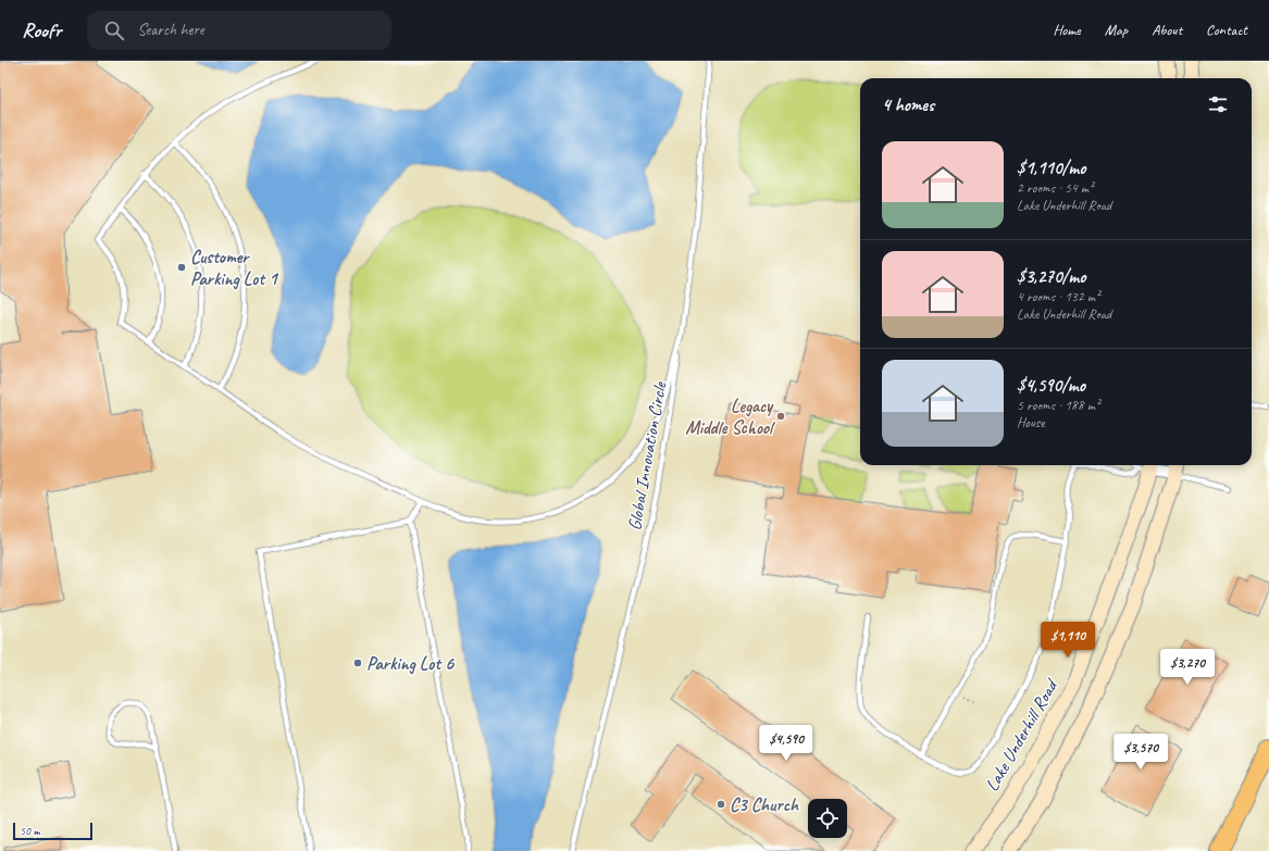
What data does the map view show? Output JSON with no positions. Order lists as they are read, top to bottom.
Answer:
{
  "streets": {
    "street": ["Lake Underhill Road"],
    "lane": ["Global Innovation Circle"]
  },
  "places": [
    "Customer Parking Lot 1",
    "Legacy Middle School",
    "Parking Lot 6",
    "C3 Church"
  ],
  "scale_bar": "50 m",
  "page": {
    "header": "Roofr",
    "search": "Search here",
    "nav": [
      "Home",
      "Map",
      "About",
      "Contact"
    ],
    "heading": "4 homes",
    "list": [
      {
        "name": "$1,110/mo",
        "note": "2 rooms · 54 m² · Lake Underhill Road"
      },
      {
        "name": "$3,270/mo",
        "note": "4 rooms · 132 m² · Lake Underhill Road"
      },
      {
        "name": "$4,590/mo",
        "note": "5 rooms · 188 m² · House"
      }
    ],
    "price": [
      "$1,110",
      "$3,270",
      "$4,590",
      "$3,570"
    ],
    "scale": "50 m"
  }
}
